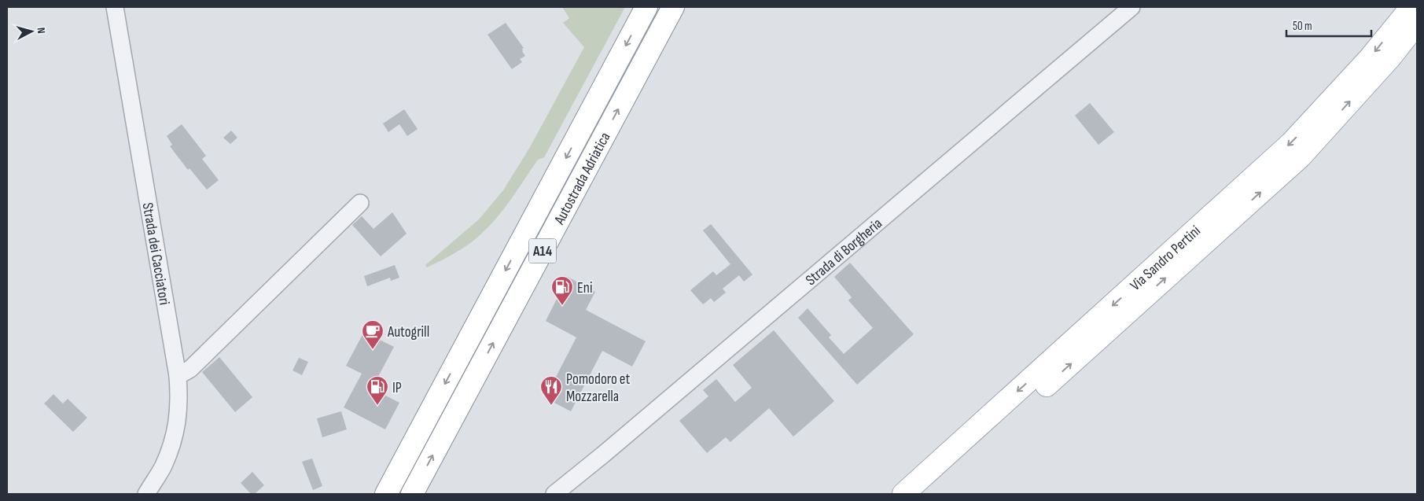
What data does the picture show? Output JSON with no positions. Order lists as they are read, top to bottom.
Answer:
{
  "streets": {
    "main road": ["Autostrada Adriatica", "A14", "Via Sandro Pertini"],
    "street": ["Strada di Borgheria", "Strada dei Cacciatori"]
  },
  "places": {
    "fuel station": ["Eni", "IP"],
    "cafe": ["Autogrill"],
    "restaurant": ["Pomodoro et Mozzarella"]
  },
  "scale_bar": "50 m",
  "north": "right"
}
